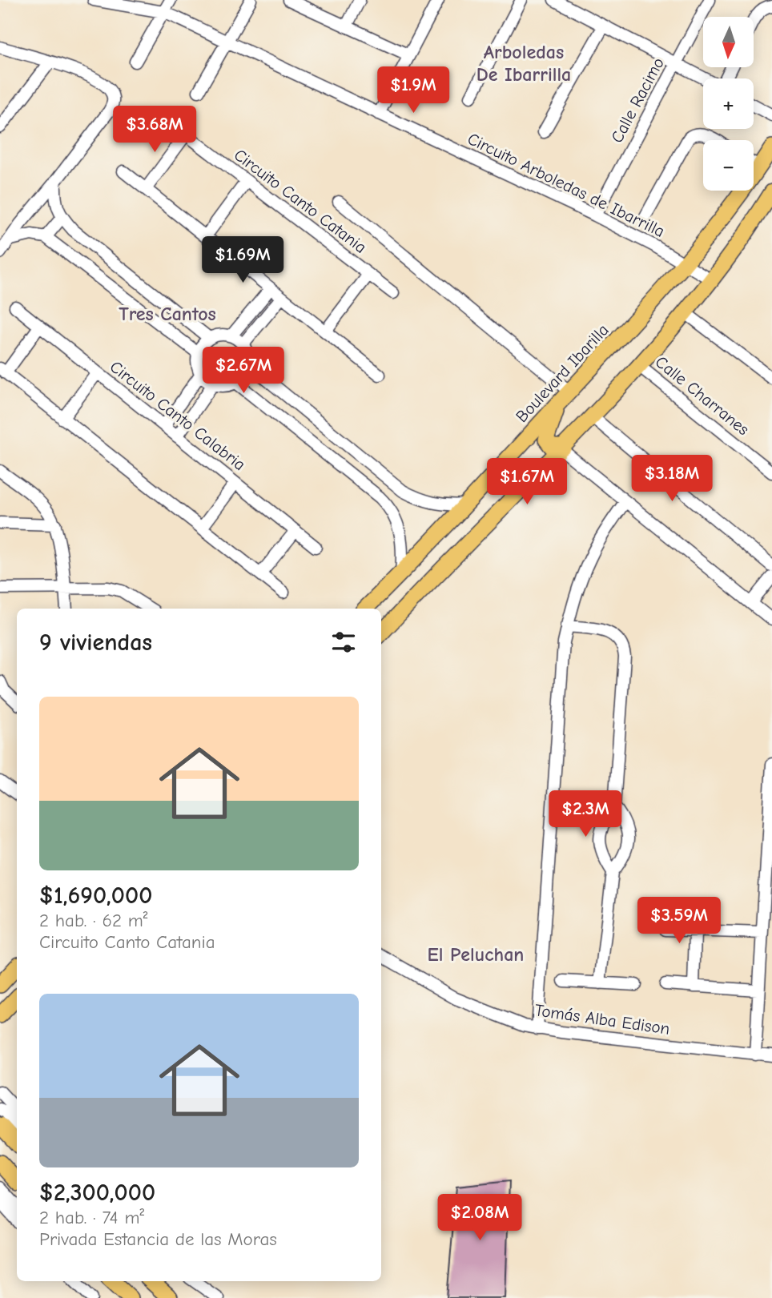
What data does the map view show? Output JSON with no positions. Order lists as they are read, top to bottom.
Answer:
{
  "streets": {
    "main road": ["Boulevard Ibarilla"],
    "street": [
      "Calle Racimo",
      "Circuito Arboledas de Ibarrilla",
      "Circuito Canto Catania",
      "Calle Charranes",
      "Circuito Canto Calabria",
      "Tomás Alba Edison"
    ]
  },
  "crossings": [
    ["Calle Racimo", "Circuito Arboledas de Ibarrilla"],
    ["Circuito Arboledas de Ibarrilla", "Boulevard Ibarilla"]
  ],
  "districts": ["Arboledas De Ibarrilla", "Tres Cantos", "El Peluchan"],
  "north": "bottom",
  "page": {
    "map_buttons": ["+", "−"],
    "price": [
      "$1.9M",
      "$3.68M",
      "$1.69M",
      "$2.67M",
      "$3.18M",
      "$1.67M",
      "$2.3M",
      "$3.59M",
      "$2.08M"
    ],
    "heading": "9 viviendas",
    "list": [
      {
        "name": "$1,690,000",
        "note": "2 hab. · 62 m² · Circuito Canto Catania"
      },
      {
        "name": "$2,300,000",
        "note": "2 hab. · 74 m² · Privada Estancia de las Moras"
      }
    ]
  }
}
